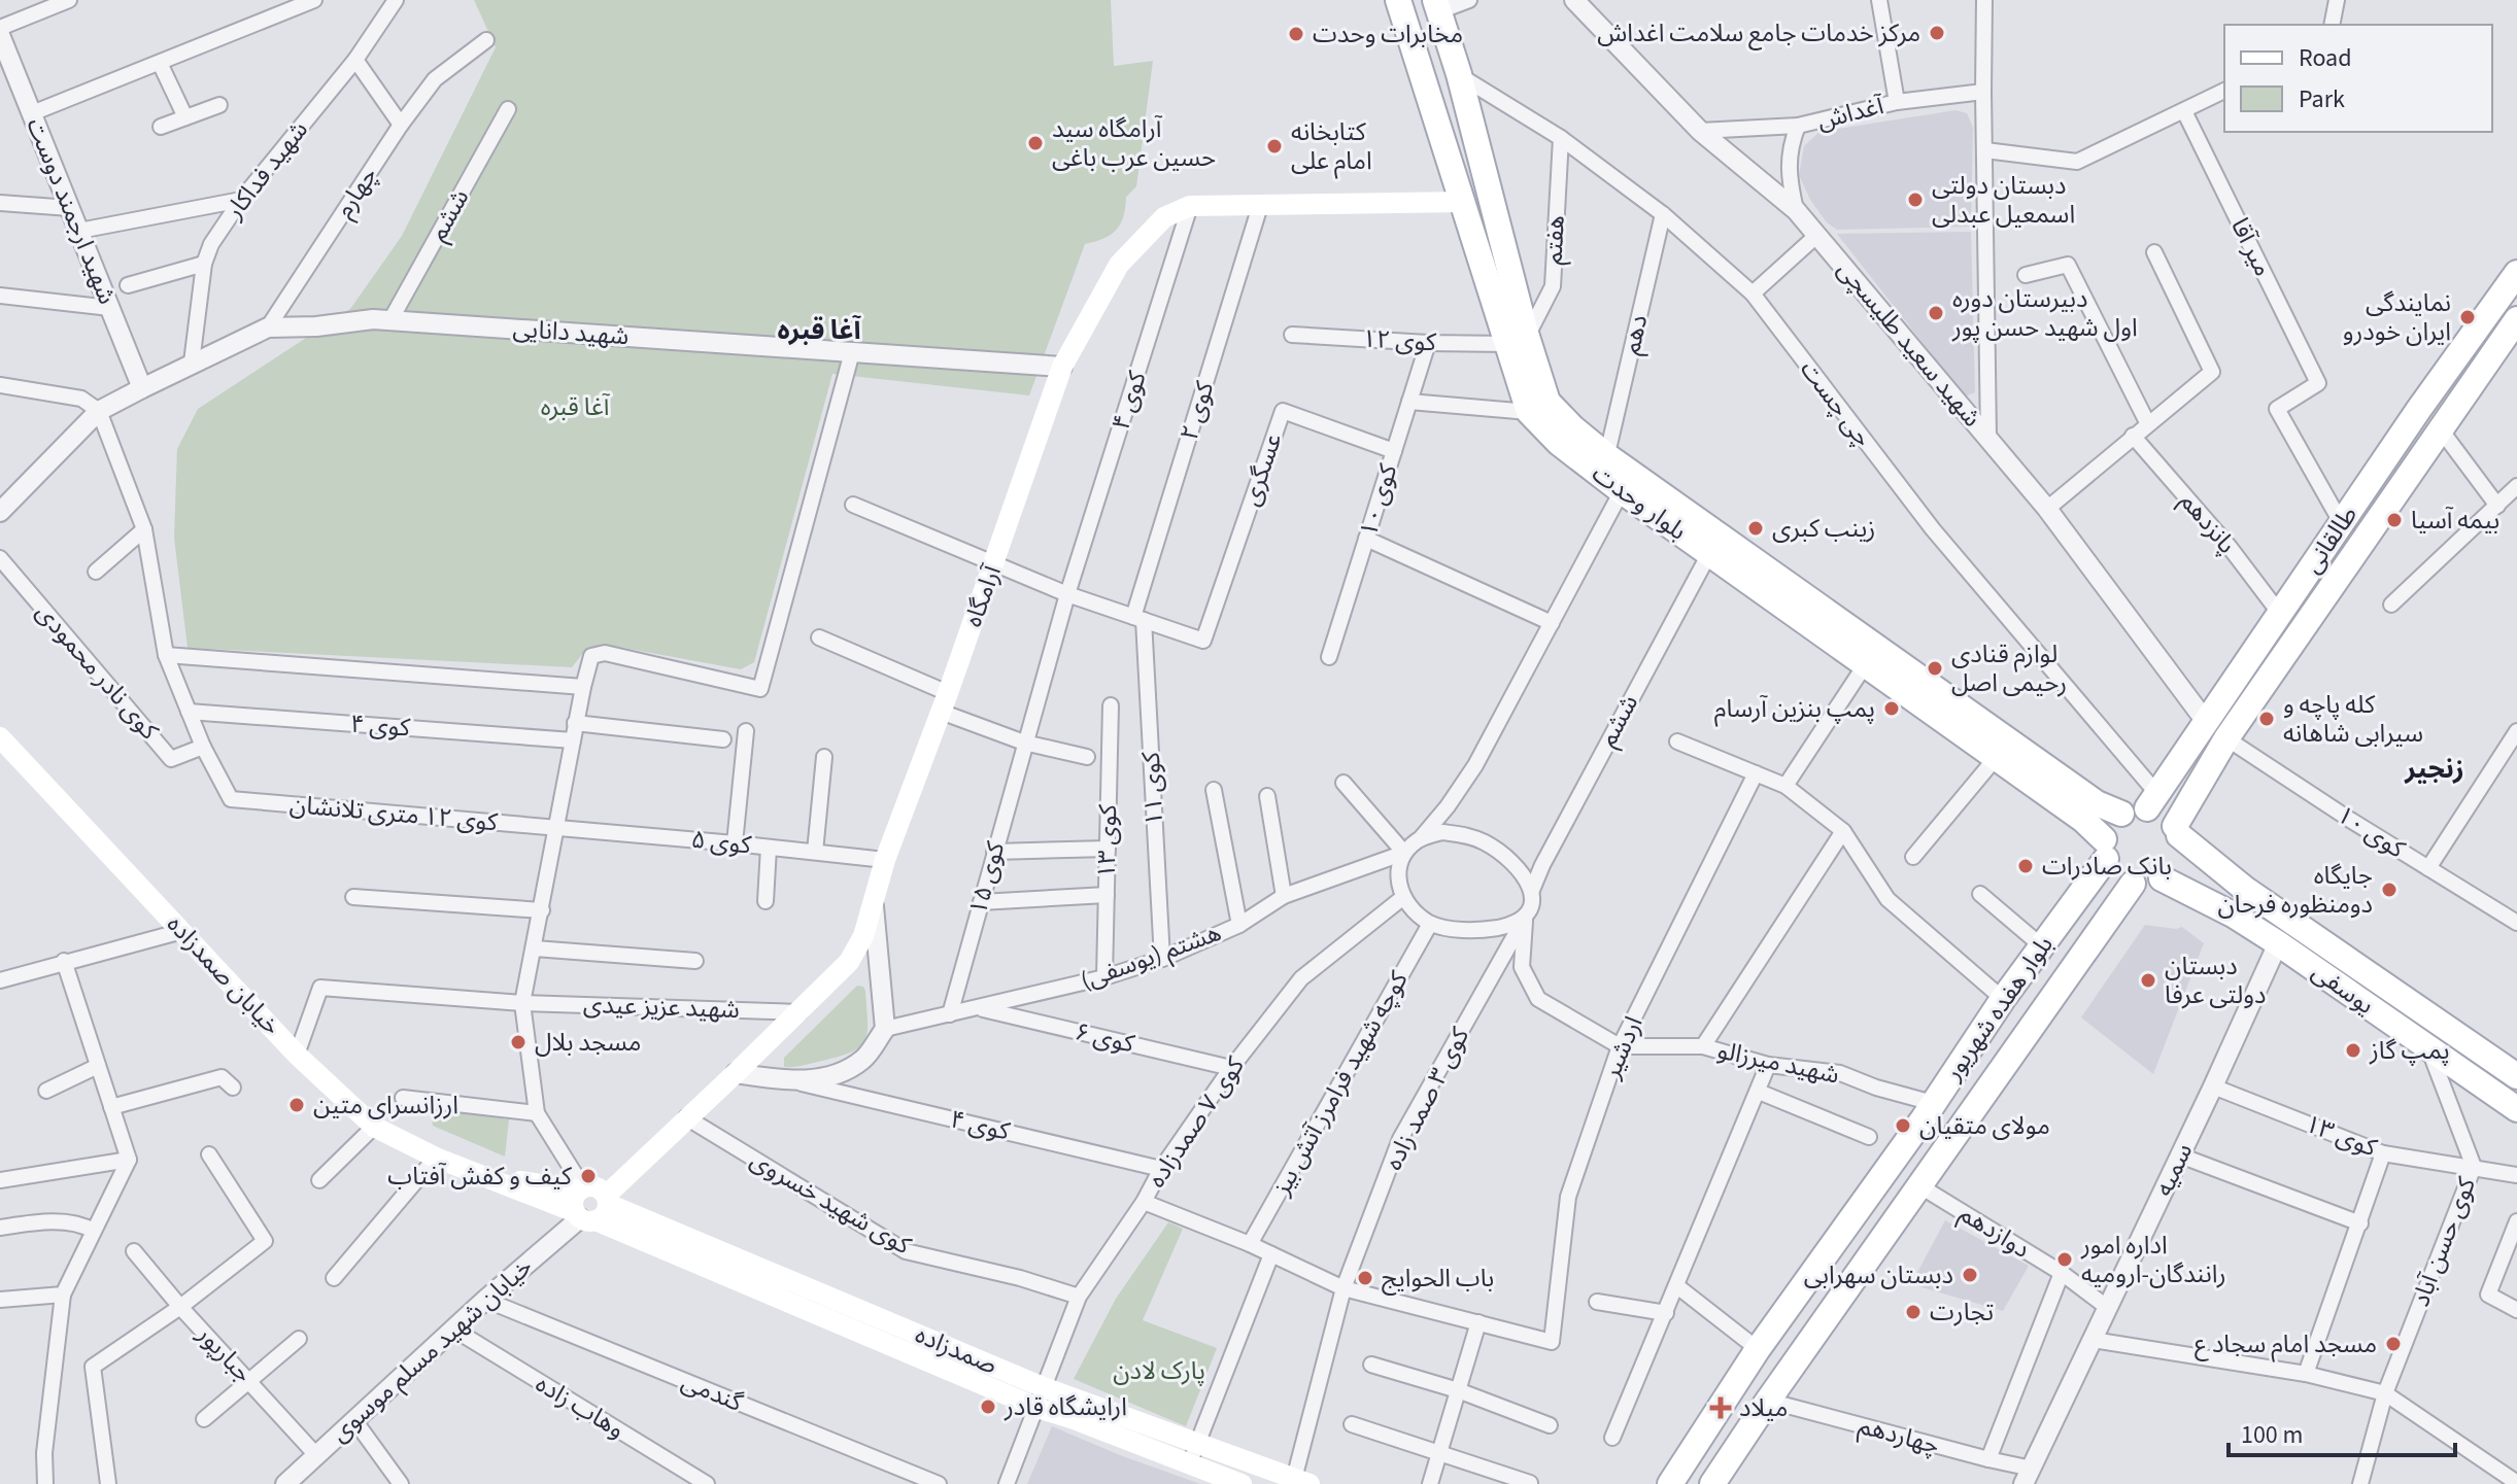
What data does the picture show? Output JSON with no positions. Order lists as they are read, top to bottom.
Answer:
{
  "streets": {
    "main road": [
      "بلوار وحدت",
      "طالقانی",
      "آرامگاه",
      "خیابان صمدزاده",
      "یوسفی",
      "بلوار هفده شهریور",
      "صمدزاده"
    ],
    "street": [
      "آغداش",
      "شهید فداکار",
      "چهارم",
      "شهید ارجمند دوست",
      "ششم",
      "هفتم",
      "میر آقا",
      "شهید دانایی",
      "دهم",
      "کوی ۱۲",
      "شهید سعید طلیسچی",
      "کوی ۴",
      "چی چست",
      "کوی ۲",
      "عسگری",
      "کوی ۱۰",
      "پانزدهم",
      "کوی نادر محمودی",
      "کوی ۱۱",
      "کوی ۱۲ متری تلانشان",
      "کوی ۱۳",
      "کوی ۵",
      "کوی ۱۵",
      "هشتم (یوسفی)",
      "شهید عزیز عیدی",
      "کوی ۶",
      "اردشیر",
      "شهید میرزالو",
      "کوچه شهید فرامرز آتش بیز",
      "کوی ۳ صمد زاده",
      "کوی ۷ صمدزاده",
      "سمیه",
      "کوی شهید خسروی",
      "دوازدهم",
      "کوی حسن آباد",
      "خیابان شهید مسلم موسوی",
      "جبارپور",
      "گندمی",
      "وهاب زاده",
      "چهاردهم"
    ]
  },
  "crossings": [
    ["آغداش", "شهید سعید طلیسچی"],
    ["شهید فداکار", "شهید دانایی"],
    ["چهارم", "شهید دانایی"],
    ["شهید ارجمند دوست", "شهید دانایی"],
    ["ششم", "شهید دانایی"],
    ["ششم", "بلوار وحدت"],
    ["ششم", "هشتم (یوسفی)"],
    ["ششم", "کوچه شهید فرامرز آتش بیز"],
    ["ششم", "کوی ۳ صمد زاده"],
    ["ششم", "کوی ۷ صمدزاده"],
    ["هفتم", "کوی ۱۲"],
    ["هفتم", "چی چست"],
    ["هفتم", "بلوار وحدت"],
    ["میر آقا", "طالقانی"],
    ["شهید دانایی", "آرامگاه"],
    ["دهم", "چی چست"],
    ["دهم", "بلوار وحدت"],
    ["کوی ۱۲", "کوی ۱۰"],
    ["کوی ۱۲", "بلوار وحدت"],
    ["شهید سعید طلیسچی", "کوی ۱۰"],
    ["شهید سعید طلیسچی", "طالقانی"],
    ["کوی ۴", "آرامگاه"],
    ["کوی ۴", "کوی ۱۵"],
    ["کوی ۴", "کوی ۷ صمدزاده"],
    ["چی چست", "بلوار وحدت"],
    ["چی چست", "طالقانی"],
    ["چی چست", "یوسفی"],
    ["چی چست", "بلوار هفده شهریور"],
    ["کوی ۲", "عسگری"],
    ["کوی ۲", "کوی ۱۱"],
    ["عسگری", "کوی ۱۰"],
    ["عسگری", "کوی ۱۱"],
    ["کوی ۱۰", "طالقانی"],
    ["بلوار وحدت", "طالقانی"],
    ["بلوار وحدت", "یوسفی"],
    ["بلوار وحدت", "بلوار هفده شهریور"],
    ["پانزدهم", "طالقانی"],
    ["طالقانی", "یوسفی"],
    ["طالقانی", "بلوار هفده شهریور"],
    ["آرامگاه", "کوی ۵"],
    ["آرامگاه", "شهید عزیز عیدی"],
    ["آرامگاه", "کوی شهید خسروی"],
    ["آرامگاه", "خیابان شهید مسلم موسوی"],
    ["آرامگاه", "صمدزاده"],
    ["کوی نادر محمودی", "کوی ۱۲ متری تلانشان"],
    ["کوی ۱۱", "هشتم (یوسفی)"],
    ["کوی ۱۲ متری تلانشان", "کوی ۵"],
    ["کوی ۱۳", "هشتم (یوسفی)"],
    ["کوی ۱۳", "سمیه"],
    ["کوی ۱۳", "کوی حسن آباد"],
    ["کوی ۱۵", "هشتم (یوسفی)"],
    ["هشتم (یوسفی)", "کوی ۶"],
    ["هشتم (یوسفی)", "کوچه شهید فرامرز آتش بیز"],
    ["هشتم (یوسفی)", "کوی ۳ صمد زاده"],
    ["هشتم (یوسفی)", "کوی ۷ صمدزاده"],
    ["خیابان صمدزاده", "شهید عزیز عیدی"],
    ["خیابان صمدزاده", "صمدزاده"],
    ["یوسفی", "بلوار هفده شهریور"],
    ["یوسفی", "سمیه"],
    ["یوسفی", "کوی حسن آباد"],
    ["بلوار هفده شهریور", "شهید میرزالو"],
    ["بلوار هفده شهریور", "دوازدهم"],
    ["بلوار هفده شهریور", "چهاردهم"],
    ["کوی ۶", "کوی ۷ صمدزاده"],
    ["اردشیر", "شهید میرزالو"],
    ["کوچه شهید فرامرز آتش بیز", "کوی ۳ صمد زاده"],
    ["کوچه شهید فرامرز آتش بیز", "کوی ۷ صمدزاده"],
    ["کوی ۳ صمد زاده", "کوی ۷ صمدزاده"],
    ["کوی ۳ صمد زاده", "صمدزاده"],
    ["کوی ۷ صمدزاده", "کوی شهید خسروی"],
    ["کوی ۷ صمدزاده", "صمدزاده"],
    ["سمیه", "دوازدهم"],
    ["سمیه", "چهاردهم"],
    ["خیابان شهید مسلم موسوی", "صمدزاده"],
    ["خیابان شهید مسلم موسوی", "جبارپور"],
    ["خیابان شهید مسلم موسوی", "گندمی"],
    ["خیابان شهید مسلم موسوی", "وهاب زاده"]
  ],
  "districts": ["آغا قبره", "زنجیر"],
  "parks": ["آغا قبره", "پارک لادن"],
  "places": {
    "other": [
      "مرکز خدمات جامع سلامت اغداش",
      "مخابرات وحدت",
      "آرامگاه سید حسین عرب باغی",
      "کتابخانه امام علی",
      "دبستان دولتی اسمعیل عبدلی",
      "دبیرستان دوره اول شهید حسن پور",
      "نمایندگی ایران خودرو",
      "بیمه آسیا",
      "زینب کبری",
      "لوازم قنادی رحیمی اصل",
      "پمپ بنزین آرسام",
      "کله پاچه و سیرابی شاهانه",
      "بانک صادرات",
      "جایگاه دومنظوره فرحان",
      "دبستان دولتی عرفا",
      "مسجد بلال",
      "پمپ گاز",
      "ارزانسرای متین",
      "مولای متقیان",
      "کیف و کفش آفتاب",
      "اداره امور رانندگان-ارومیه",
      "دبستان سهرابی",
      "باب الحوایج",
      "تجارت",
      "مسجد امام سجاد ع",
      "ارایشگاه قادر"
    ],
    "health": ["میلاد"]
  },
  "legend": ["Road", "Park"],
  "scale_bar": "100 m"
}
